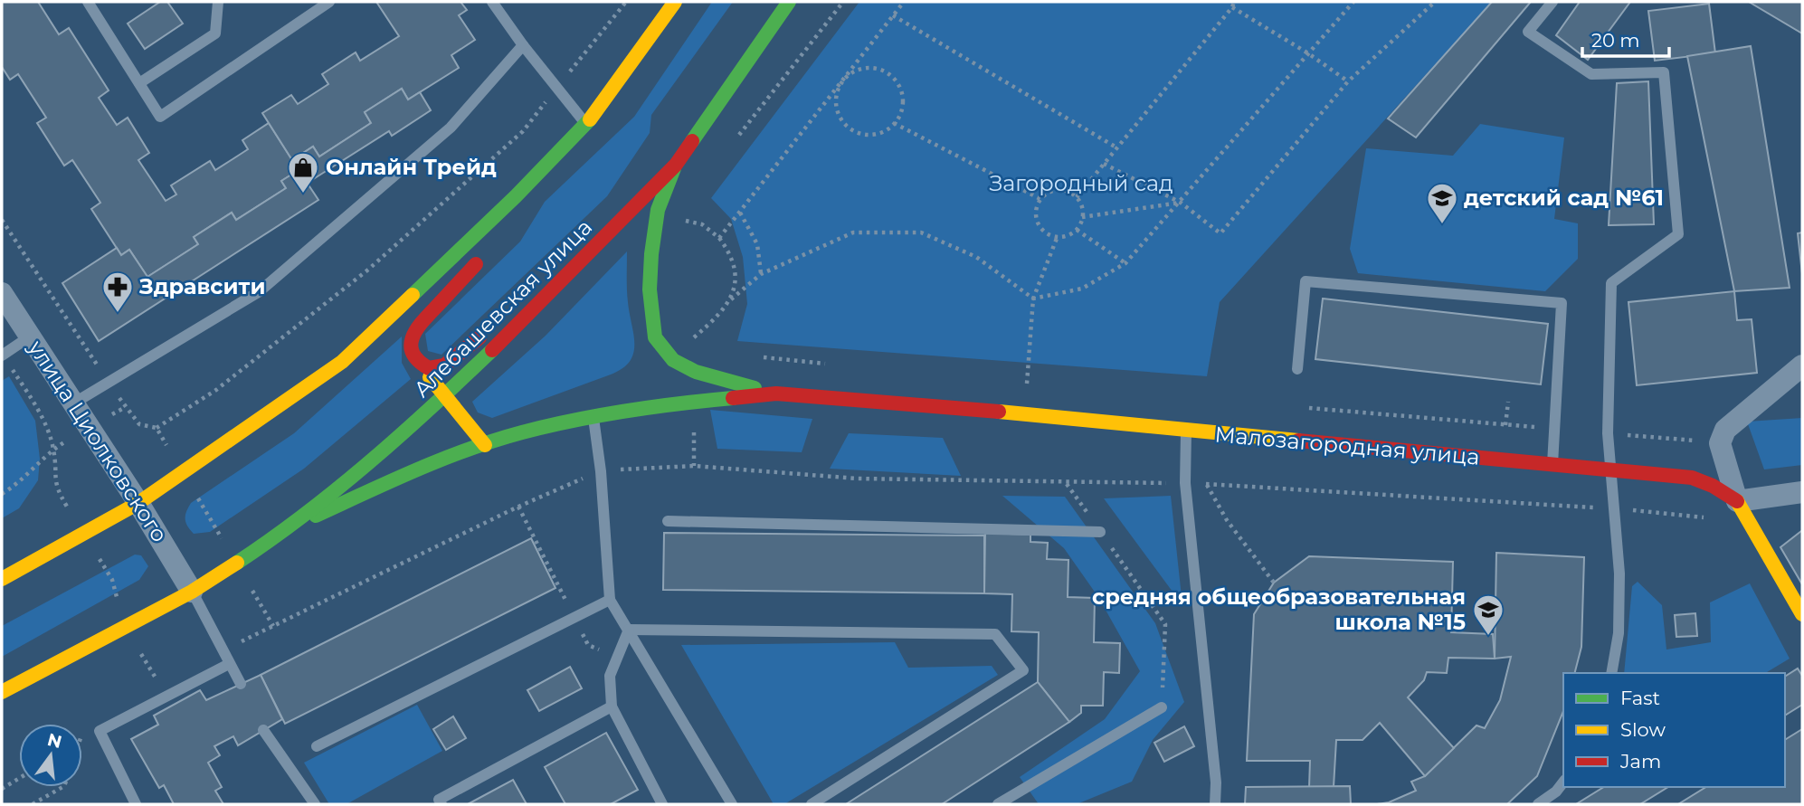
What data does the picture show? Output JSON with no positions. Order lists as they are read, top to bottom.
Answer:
{
  "streets": {
    "main road": ["Алебашевская улица", "Малозагородная улица"],
    "street": ["улица Циолковского"]
  },
  "crossings": [
    ["Алебашевская улица", "улица Циолковского"],
    ["Алебашевская улица", "Малозагородная улица"]
  ],
  "parks": ["Загородный сад"],
  "places": {
    "shop": ["Онлайн Трейд"],
    "school or university": ["детский сад №61", "средняя общеобразовательная школа №15"],
    "pharmacy": ["Здравсити"]
  },
  "legend": ["Fast", "Slow", "Jam"],
  "scale_bar": "20 m",
  "north": "top"
}
